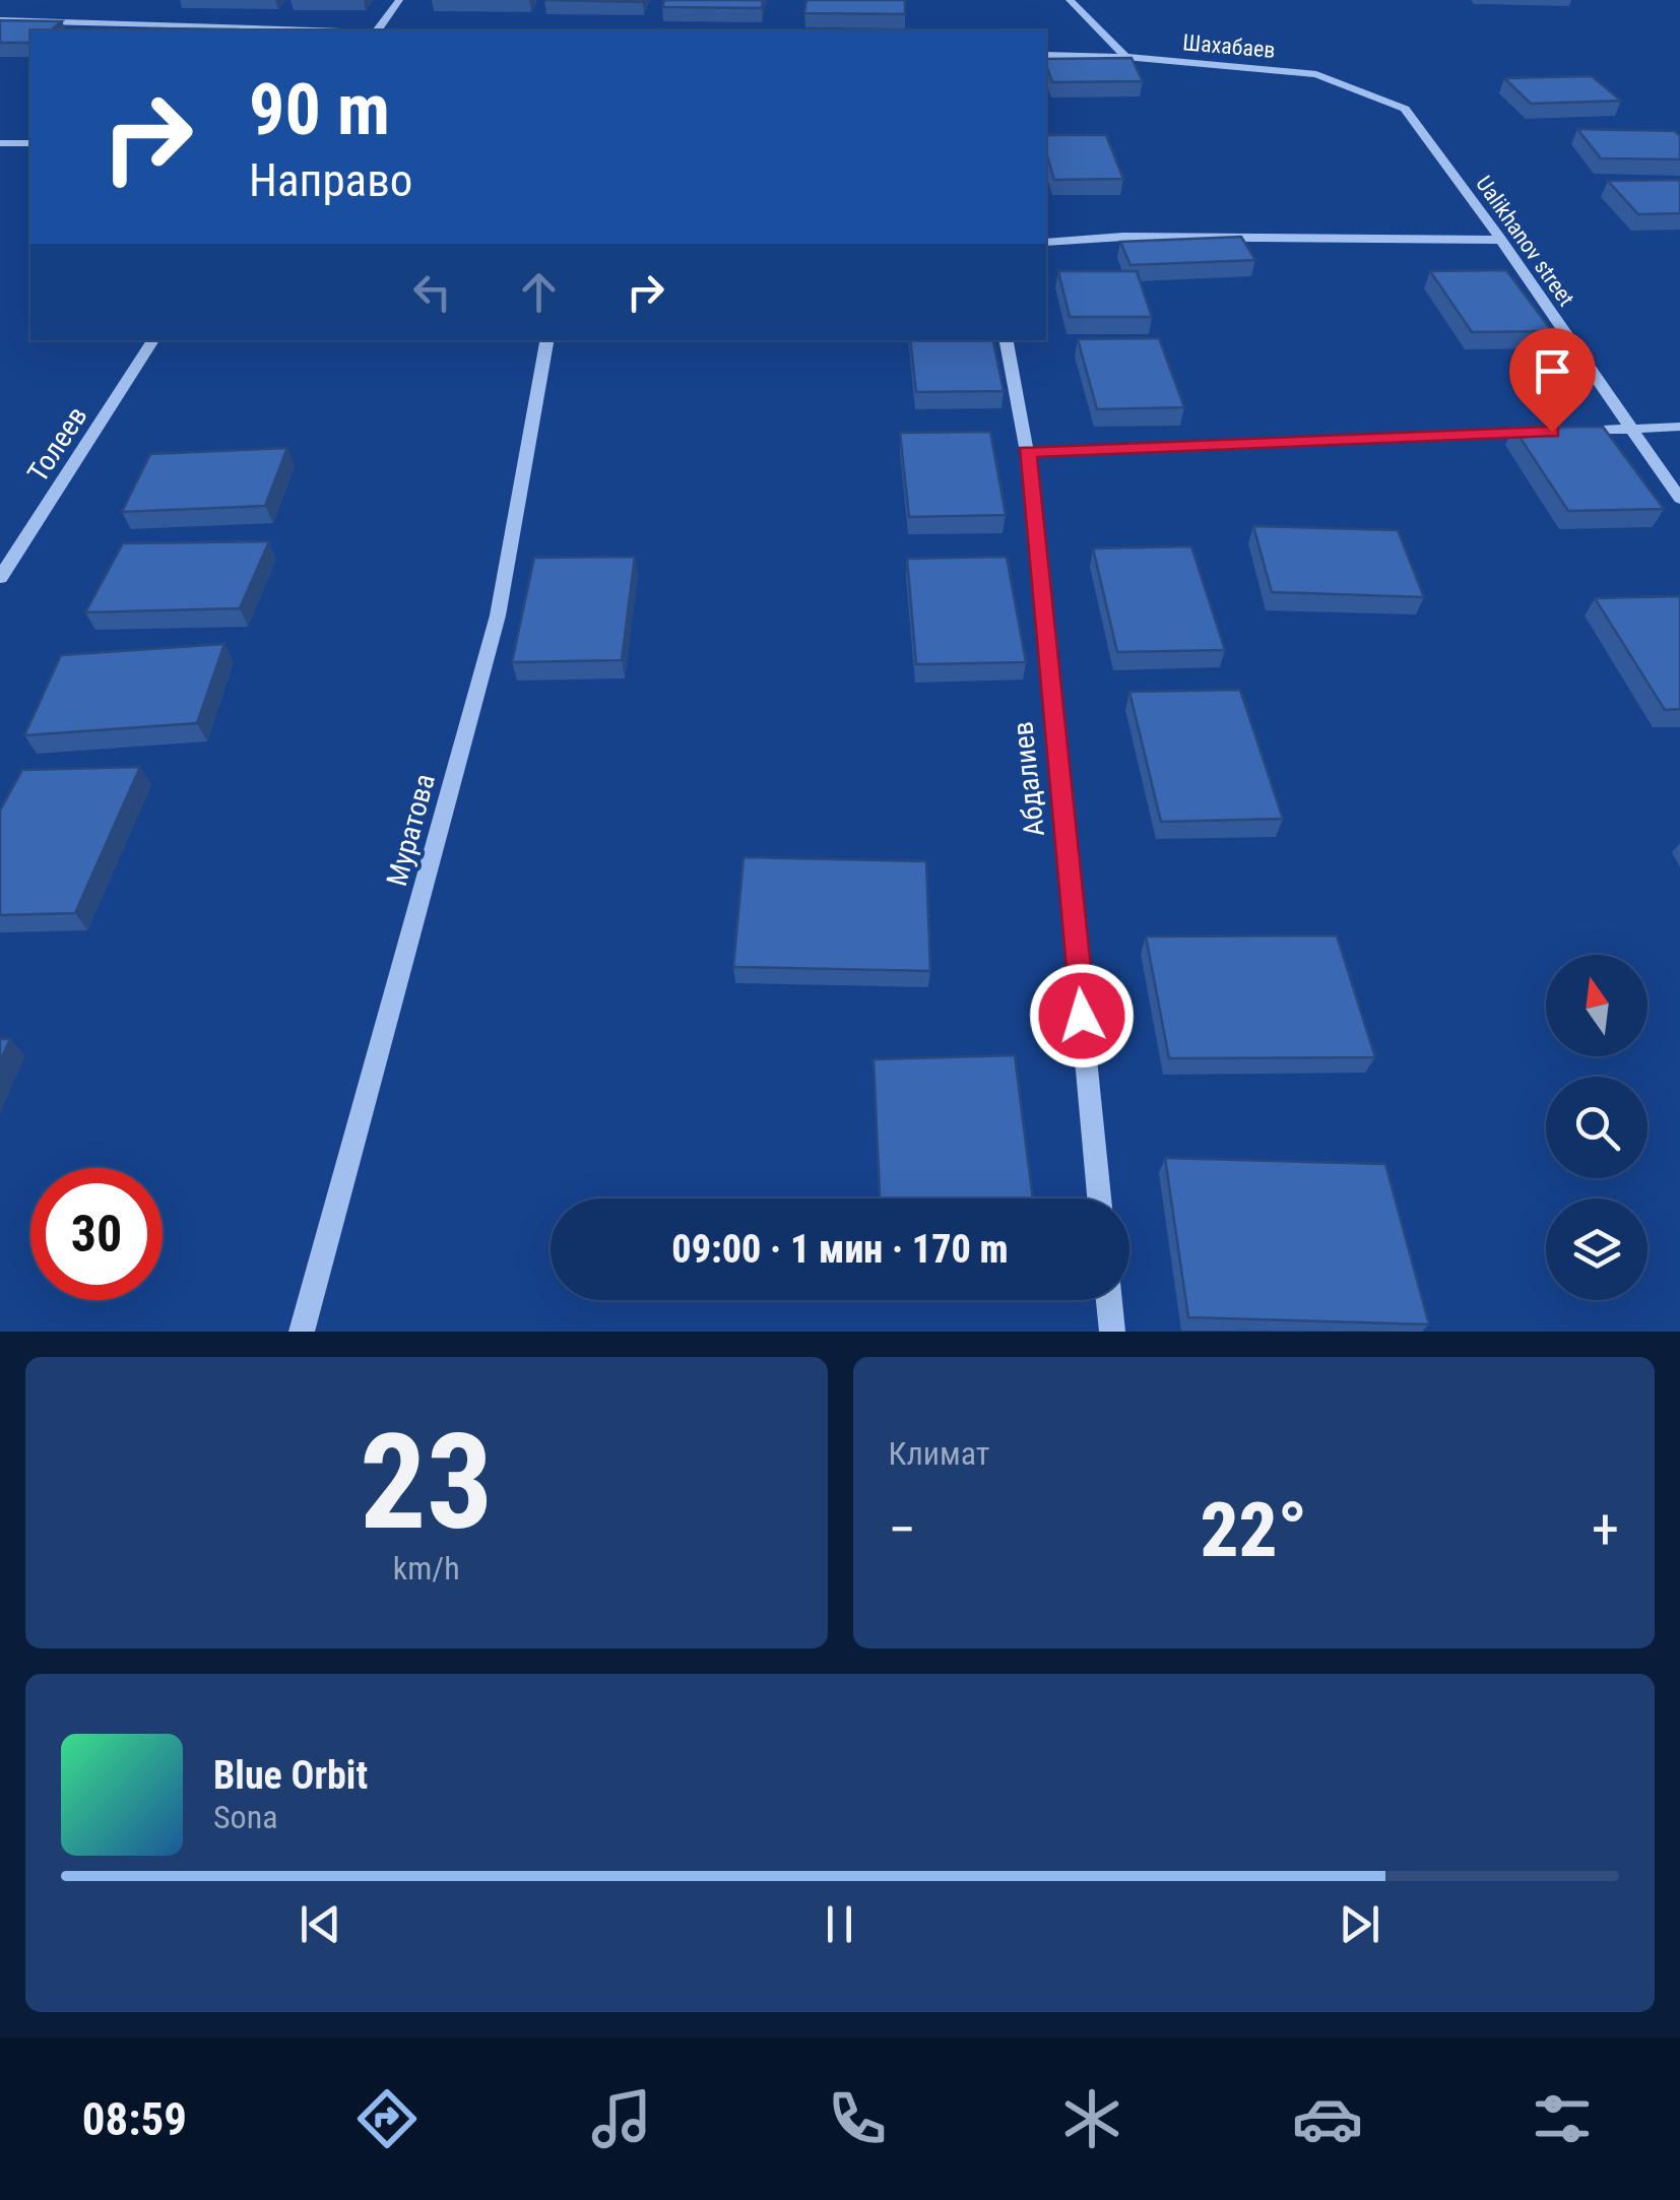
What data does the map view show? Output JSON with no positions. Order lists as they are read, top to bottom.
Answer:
{
  "streets": {
    "street": [
      "Шахабаев",
      "Ualikhanov street",
      "Толеев",
      "Абдалиев",
      "Муратова"
    ]
  },
  "crossings": [
    ["Шахабаев", "Ualikhanov street"]
  ],
  "north": "top",
  "page": {
    "turn": ["90 m", "Направо"],
    "limit": "30",
    "trip": "09:00 · 1 мин · 170 m",
    "tile": [
      ["23", "km/h"],
      "Климат"
    ],
    "heat": ["−", "22°", "+"],
    "song": ["Blue Orbit", "Sona"],
    "tabs": "08:59"
  }
}
